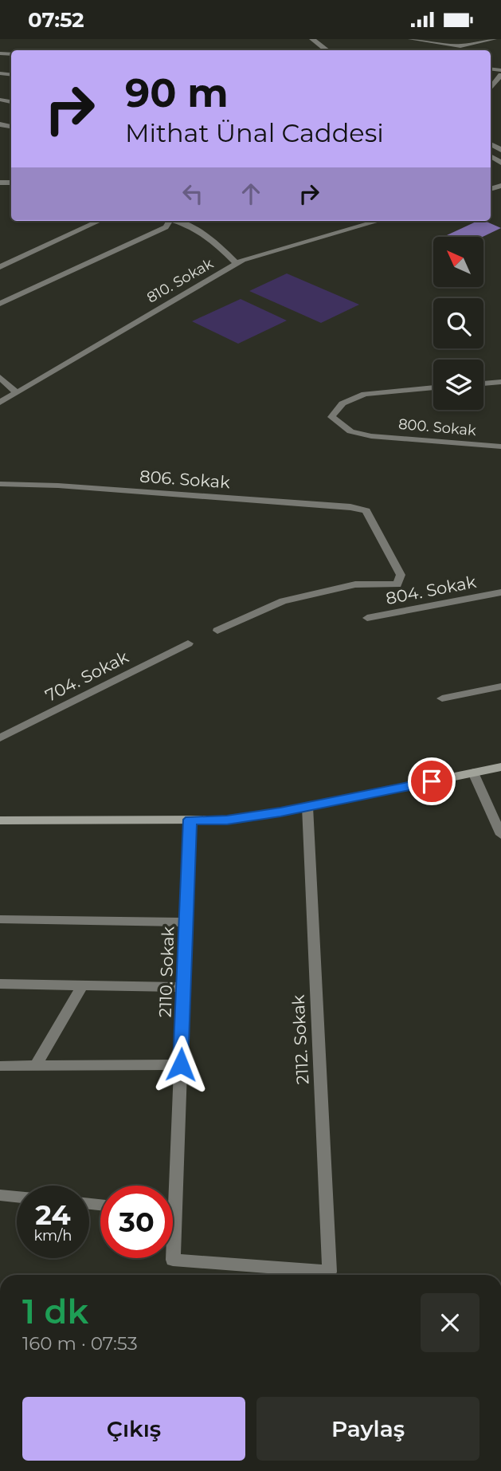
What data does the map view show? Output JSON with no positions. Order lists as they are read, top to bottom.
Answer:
{
  "streets": {
    "street": [
      "810. Sokak",
      "800. Sokak",
      "806. Sokak",
      "804. Sokak",
      "704. Sokak",
      "2110. Sokak",
      "2112. Sokak"
    ]
  },
  "north": "top left",
  "page": {
    "status": "07:52",
    "turn": ["90 m", "Mithat Ünal Caddesi"],
    "speed": "24 km/h",
    "limit": "30",
    "heading": ["1 dk", "160 m · 07:53"],
    "buttons": ["Çıkış", "Paylaş"]
  }
}
